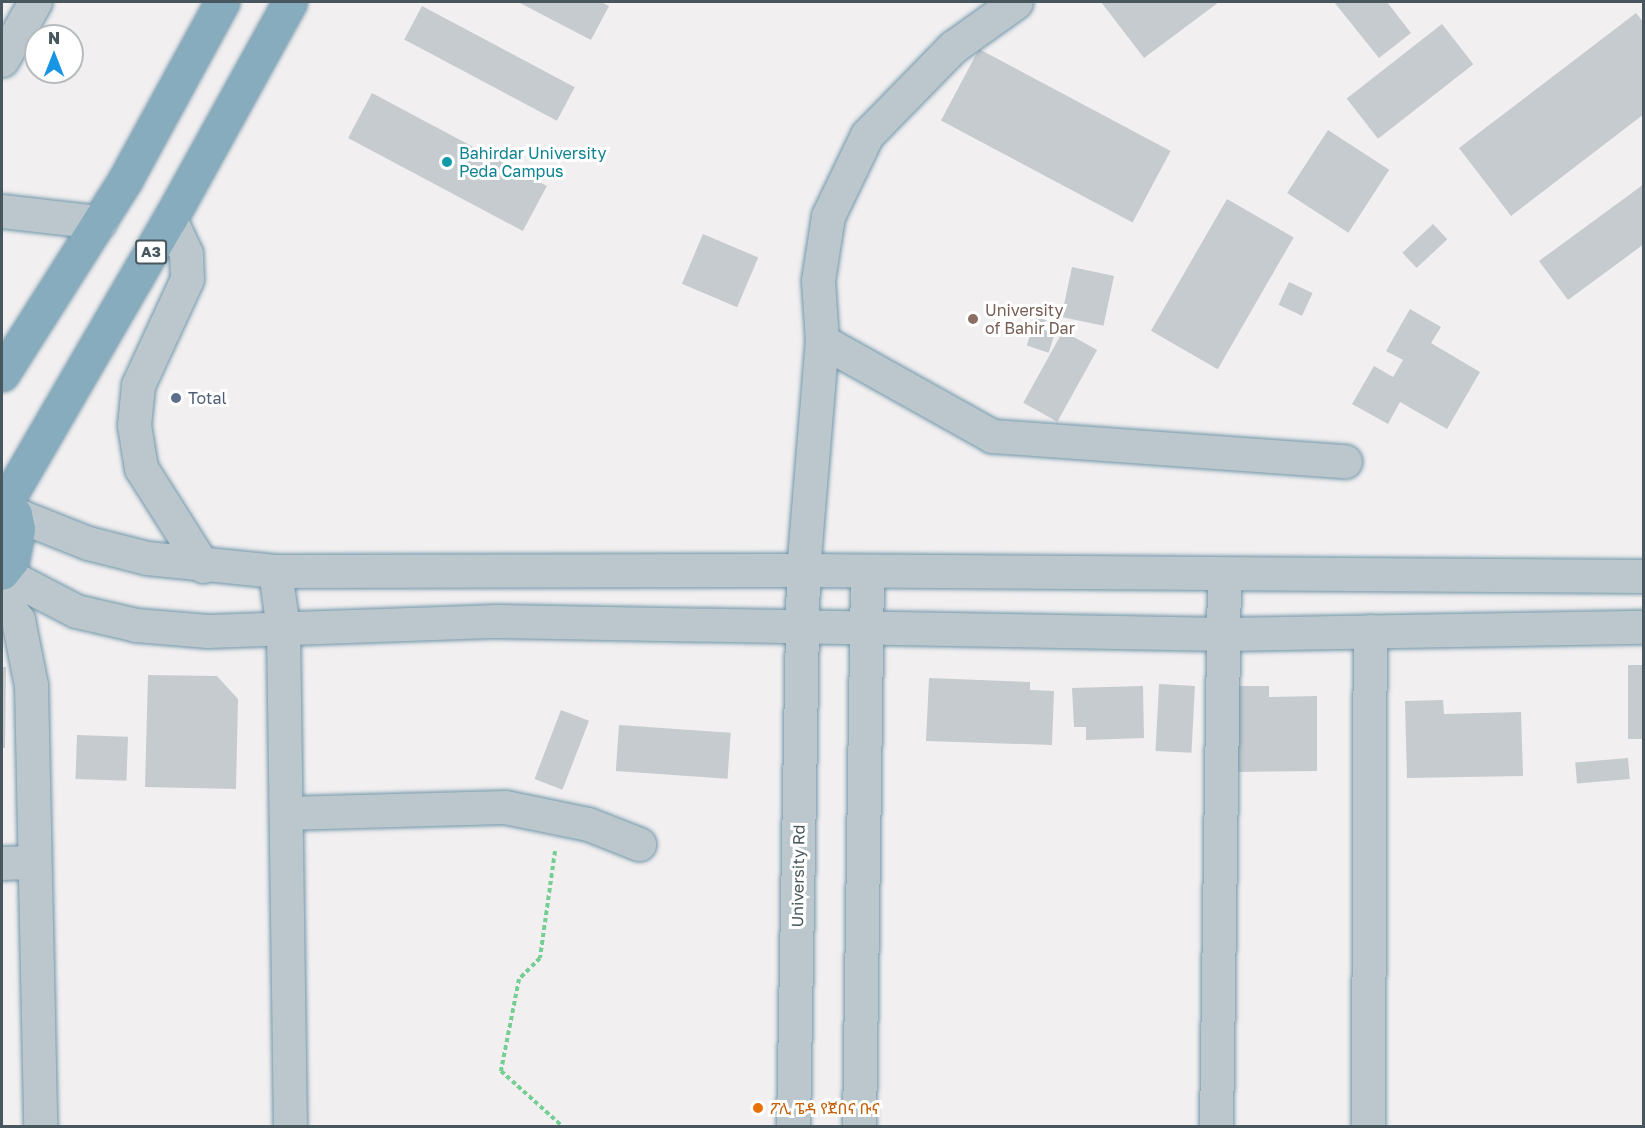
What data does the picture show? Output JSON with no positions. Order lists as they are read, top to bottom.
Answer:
{
  "streets": {
    "highway": ["A3"],
    "street": ["University Rd"]
  },
  "places": [
    "Bahirdar University Peda Campus",
    "University of Bahir Dar",
    "Total",
    "ፖሊ ፔዳ የጀበና ቡና"
  ],
  "north": "top"
}
